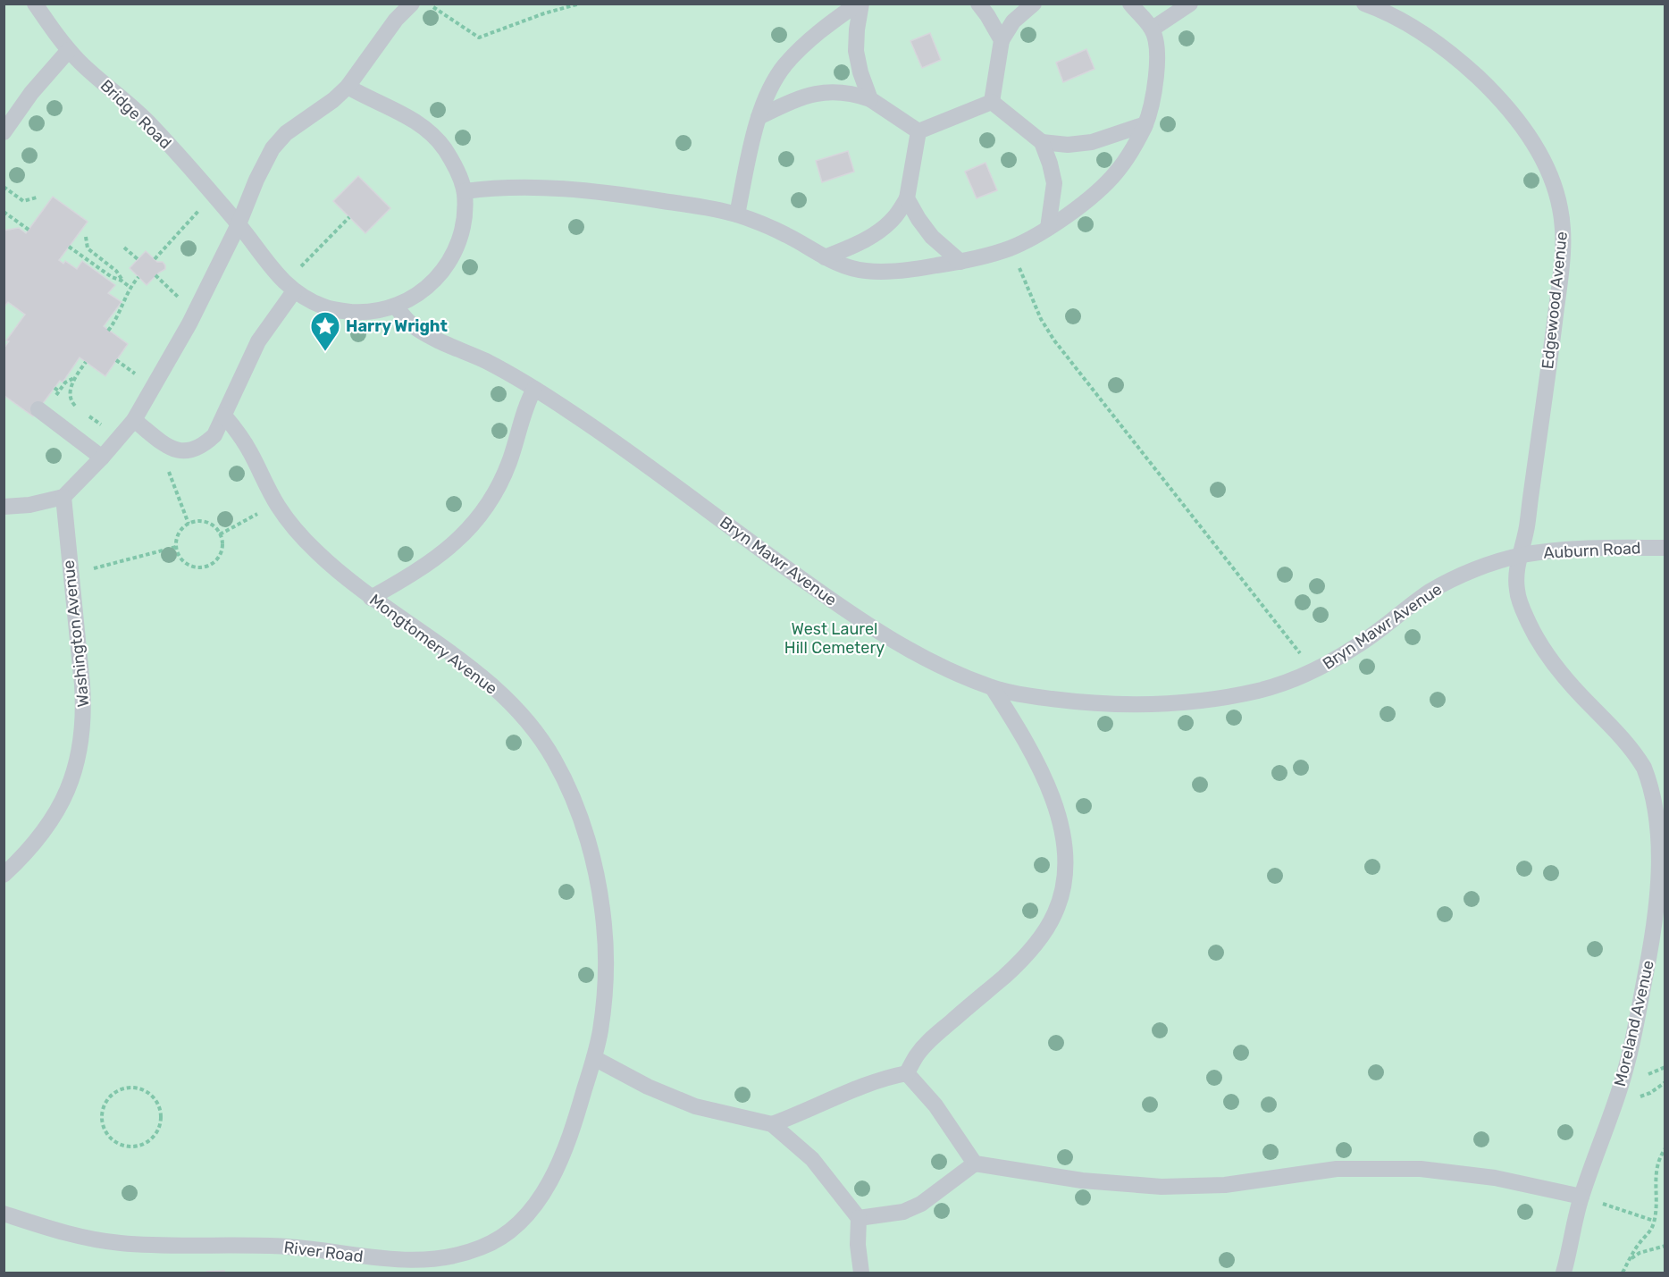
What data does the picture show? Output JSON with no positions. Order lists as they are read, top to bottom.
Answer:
{
  "streets": {
    "lane": [
      "Bridge Road",
      "Edgewood Avenue",
      "Auburn Road",
      "Bryn Mawr Avenue",
      "Washington Avenue",
      "Mongtomery Avenue",
      "Moreland Avenue",
      "River Road"
    ]
  },
  "crossings": [
    ["Edgewood Avenue", "Auburn Road"],
    ["Edgewood Avenue", "Bryn Mawr Avenue"],
    ["Edgewood Avenue", "Moreland Avenue"],
    ["Auburn Road", "Bryn Mawr Avenue"],
    ["Auburn Road", "Moreland Avenue"],
    ["Bryn Mawr Avenue", "Moreland Avenue"],
    ["Mongtomery Avenue", "River Road"]
  ],
  "parks": ["West Laurel Hill Cemetery"],
  "places": {
    "place": ["Harry Wright"]
  }
}
